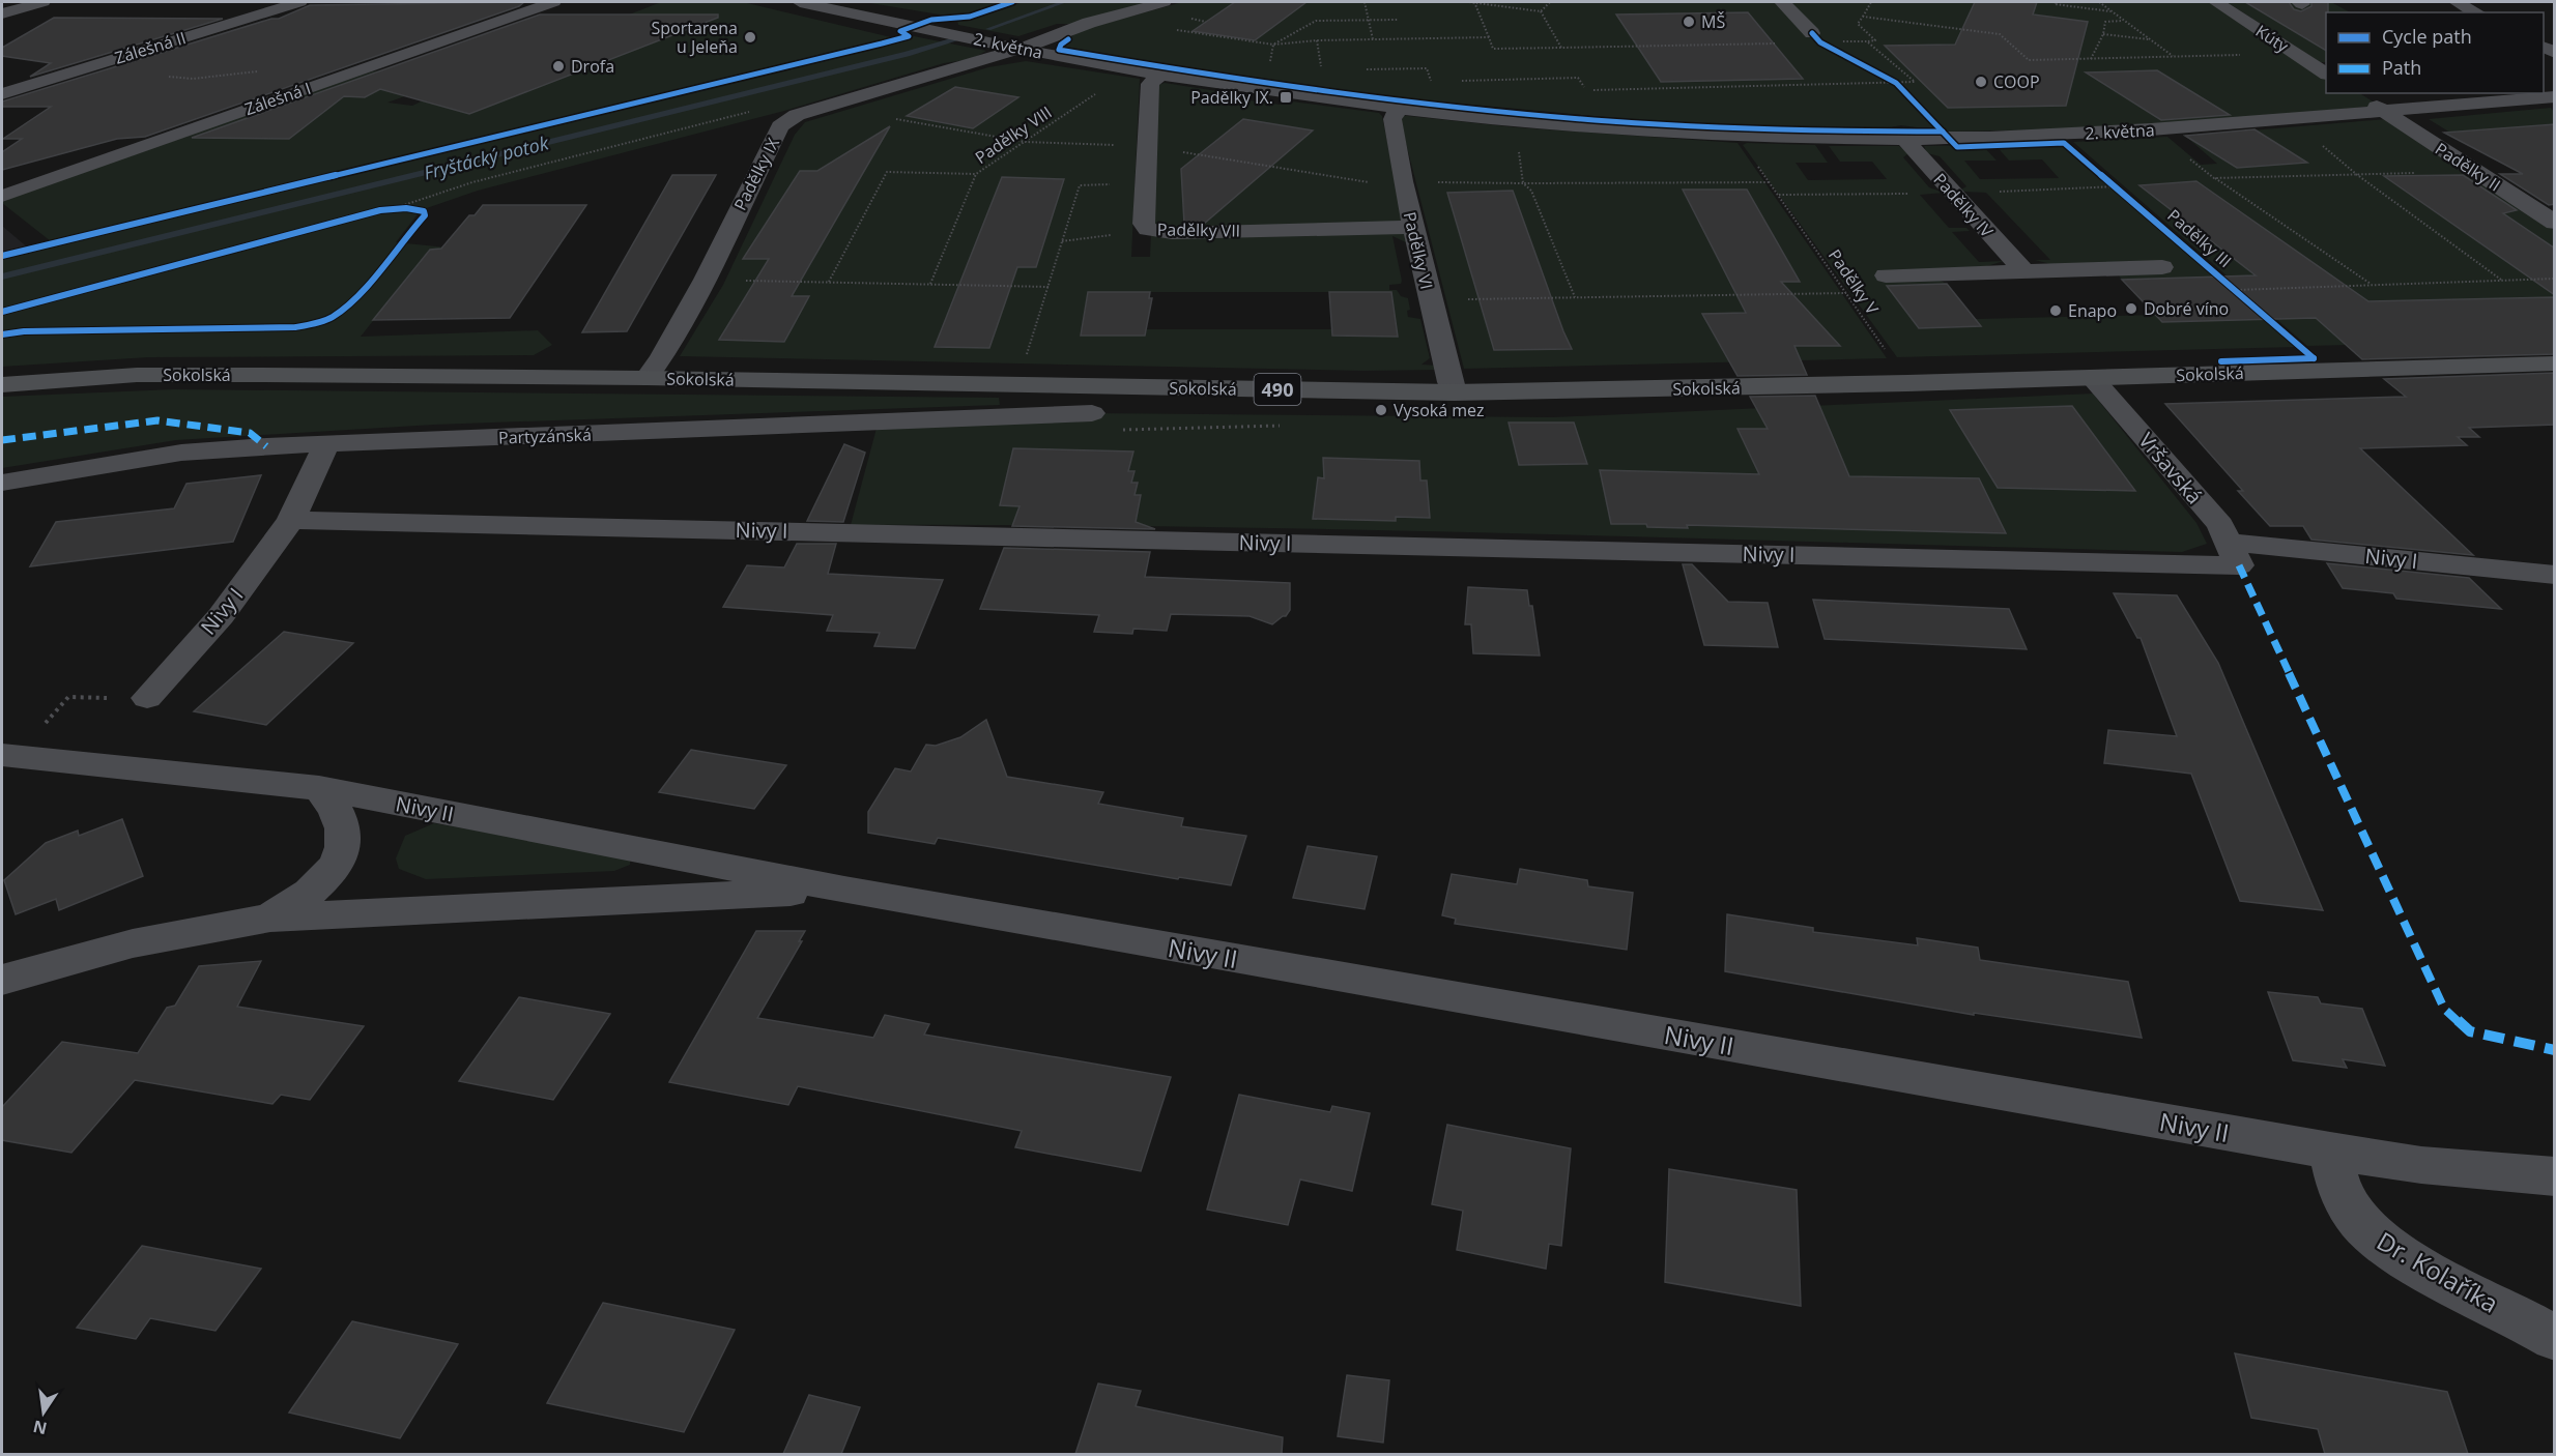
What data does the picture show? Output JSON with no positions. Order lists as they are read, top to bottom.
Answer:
{
  "streets": {
    "main road": ["Sokolská", "490"],
    "street": [
      "Kúty",
      "2. května",
      "Zálešná II",
      "Zálešná I",
      "Padělky II",
      "Padělky IX",
      "Padělky IV",
      "Padělky VII",
      "Padělky VI",
      "Partyzánská",
      "Vršavská",
      "Nivy I",
      "Nivy II",
      "Dr. Kolaříka"
    ],
    "path": ["Padělky VIII", "Padělky V"],
    "cycle path": ["Padělky III"]
  },
  "crossings": [
    ["2. května", "Padělky VIII"],
    ["2. května", "Padělky II"],
    ["2. května", "Padělky IX"],
    ["2. května", "Padělky IV"],
    ["2. května", "Padělky VII"],
    ["2. května", "Padělky VI"],
    ["Padělky IX", "Sokolská"],
    ["Padělky VII", "Padělky VI"],
    ["Padělky VI", "Sokolská"],
    ["Padělky V", "Sokolská"],
    ["Sokolská", "Vršavská"],
    ["Partyzánská", "Nivy I"],
    ["Vršavská", "Nivy I"],
    ["Nivy II", "Dr. Kolaříka"]
  ],
  "water": ["Fryštácký potok"],
  "places": {
    "other": [
      "MŠ",
      "Sportarena u Jeleňa",
      "Drofa",
      "COOP",
      "Dobré víno",
      "Enapo",
      "Vysoká mez"
    ],
    "transit": ["Padělky IX."]
  },
  "legend": ["Cycle path", "Path"],
  "north": "bottom"
}
